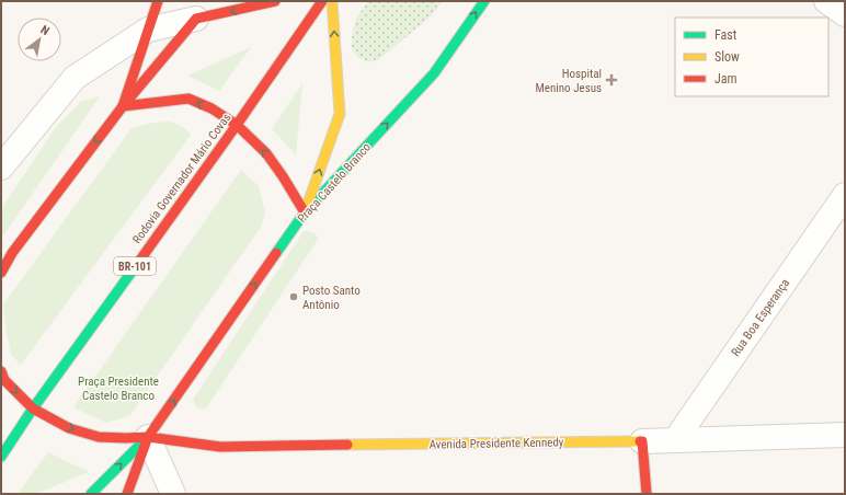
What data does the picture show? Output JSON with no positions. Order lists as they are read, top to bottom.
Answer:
{
  "streets": {
    "main road": [
      "Rodovia Governador Mário Covas",
      "Praça Castelo Branco",
      "BR-101",
      "Avenida Presidente Kennedy"
    ],
    "street": ["Rua Boa Esperança"]
  },
  "crossings": [
    ["Rodovia Governador Mário Covas", "Avenida Presidente Kennedy"],
    ["Praça Castelo Branco", "Avenida Presidente Kennedy"],
    ["Rua Boa Esperança", "Avenida Presidente Kennedy"]
  ],
  "one_way": ["Praça Castelo Branco"],
  "parks": ["Praça Presidente Castelo Branco"],
  "places": {
    "health": ["Hospital Menino Jesus"],
    "other": ["Posto Santo Antônio"]
  },
  "legend": ["Fast", "Slow", "Jam"],
  "north": "top right"
}
